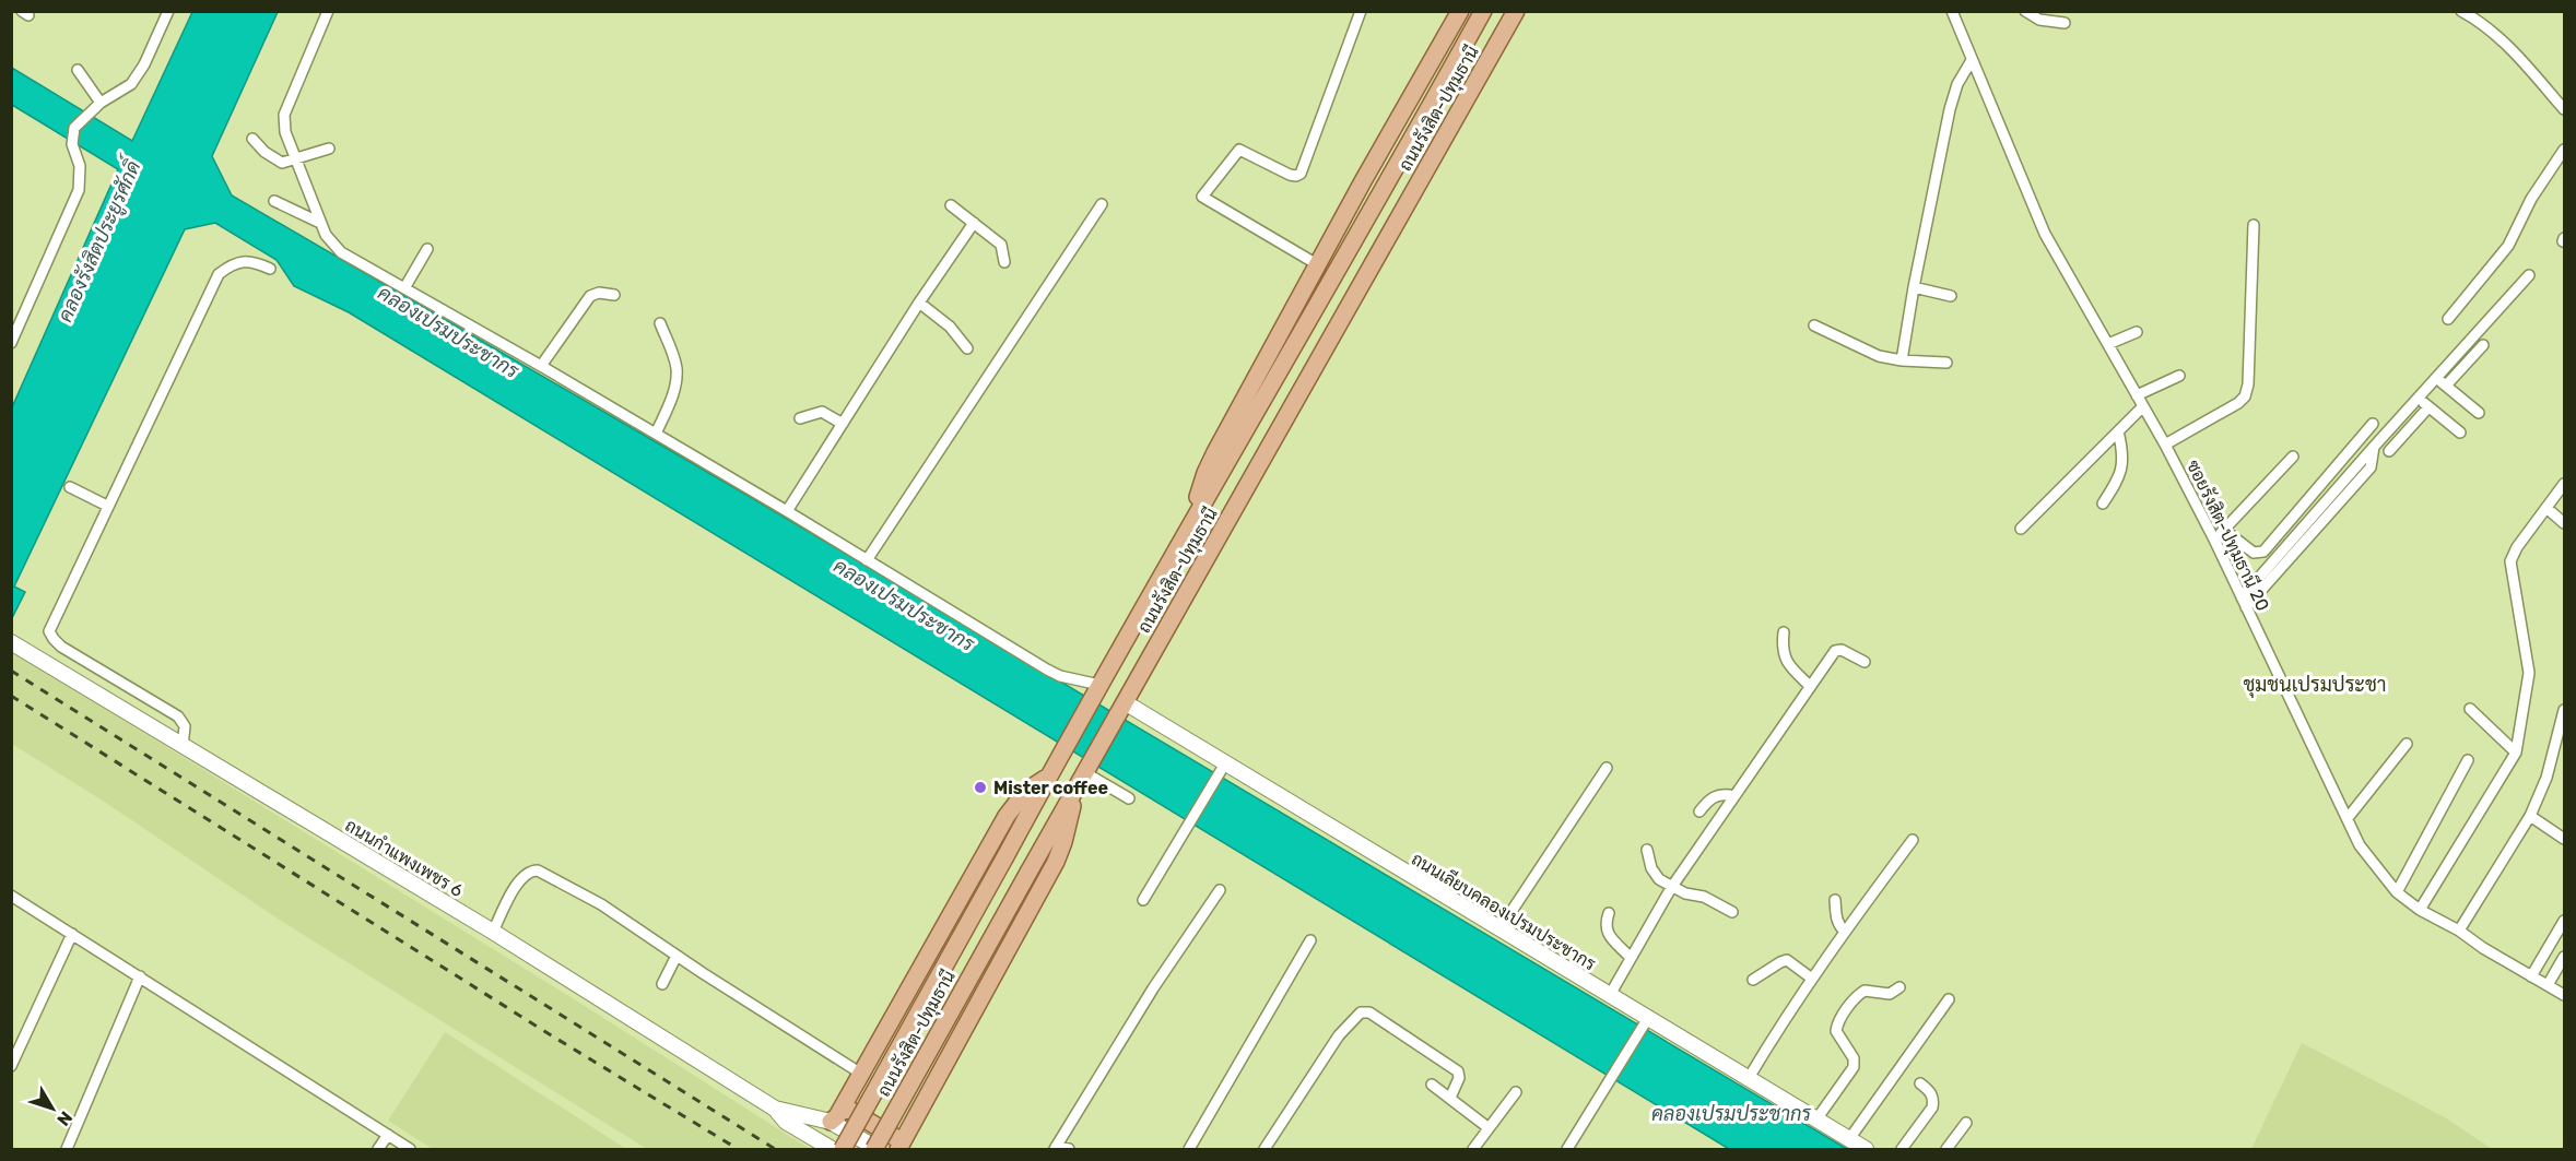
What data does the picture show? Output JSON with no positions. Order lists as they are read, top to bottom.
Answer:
{
  "streets": {
    "main road": ["ถนนรังสิต-ปทุมธานี", "ถนนกำแพงเพชร 6", "ถนนเลียบคลองเปรมประชากร"],
    "street": ["ซอยรังสิต-ปทุมธานี 20"]
  },
  "crossings": [
    ["ถนนรังสิต-ปทุมธานี", "ถนนกำแพงเพชร 6"],
    ["ถนนรังสิต-ปทุมธานี", "ถนนเลียบคลองเปรมประชากร"]
  ],
  "districts": ["ชุมชนเปรมประชา"],
  "water": ["คลองรังสิตประยูรศักดิ์", "คลองเปรมประชากร"],
  "places": ["Mister coffee"],
  "north": "bottom right"
}
